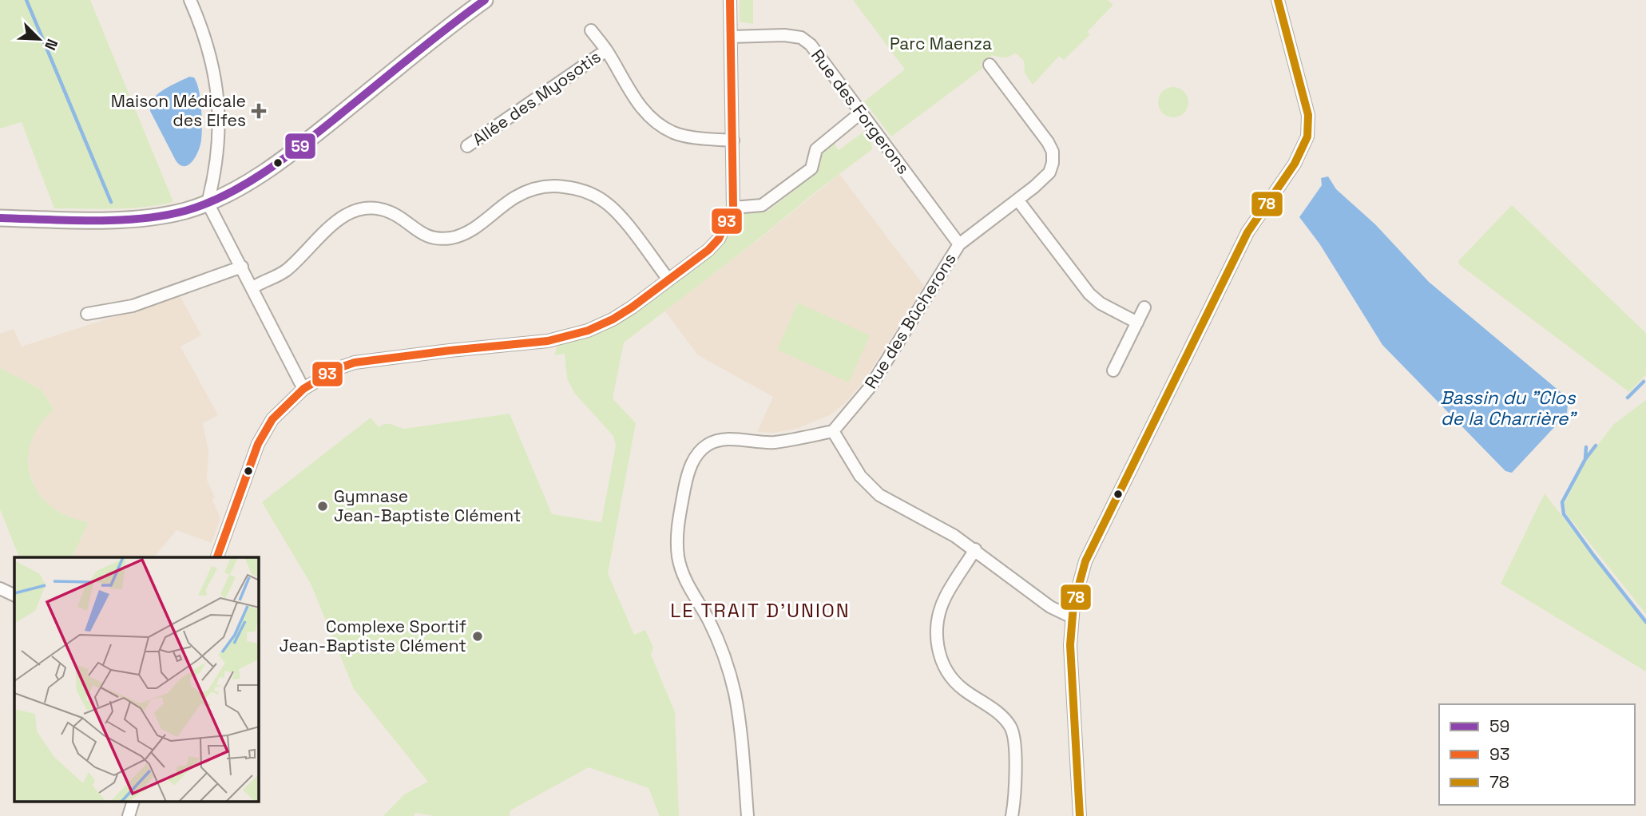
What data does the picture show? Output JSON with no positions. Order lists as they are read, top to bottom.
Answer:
{
  "streets": {
    "street": ["Allée des Myosotis", "Rue des Forgerons", "Rue des Bûcherons"]
  },
  "crossings": [
    ["Rue des Forgerons", "Rue des Bûcherons"]
  ],
  "districts": ["LE TRAIT D'UNION"],
  "water": ["Bassin du \"Clos de la Charrière\""],
  "parks": ["Parc Maenza"],
  "places": {
    "health": ["Maison Médicale des Elfes"],
    "other": ["Gymnase Jean-Baptiste Clément", "Complexe Sportif Jean-Baptiste Clément"]
  },
  "lines": ["transit line 59", "transit line 93", "transit line 78"],
  "legend": ["59", "93", "78"],
  "north": "bottom right"
}
